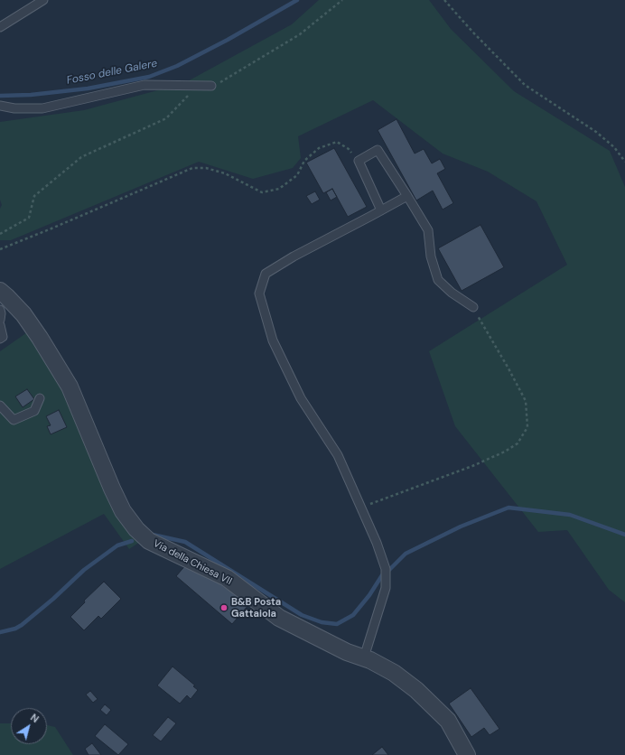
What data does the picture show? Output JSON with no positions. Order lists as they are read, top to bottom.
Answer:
{
  "streets": {
    "street": ["Via della Chiesa VII"]
  },
  "water": ["Fosso delle Galere"],
  "places": ["B&B Posta Gattaiola"],
  "north": "top right"
}
